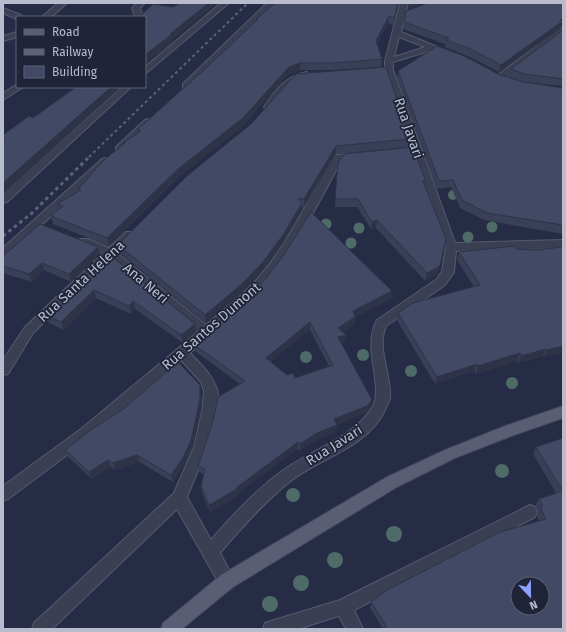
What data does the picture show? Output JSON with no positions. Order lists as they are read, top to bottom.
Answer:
{
  "streets": {
    "street": [
      "Rua Javari",
      "Rua Santa Helena",
      "Ana Neri",
      "Rua Santos Dumont"
    ]
  },
  "crossings": [
    ["Rua Santa Helena", "Ana Neri"],
    ["Ana Neri", "Rua Santos Dumont"]
  ],
  "legend": ["Road", "Railway", "Building"],
  "north": "bottom"
}
